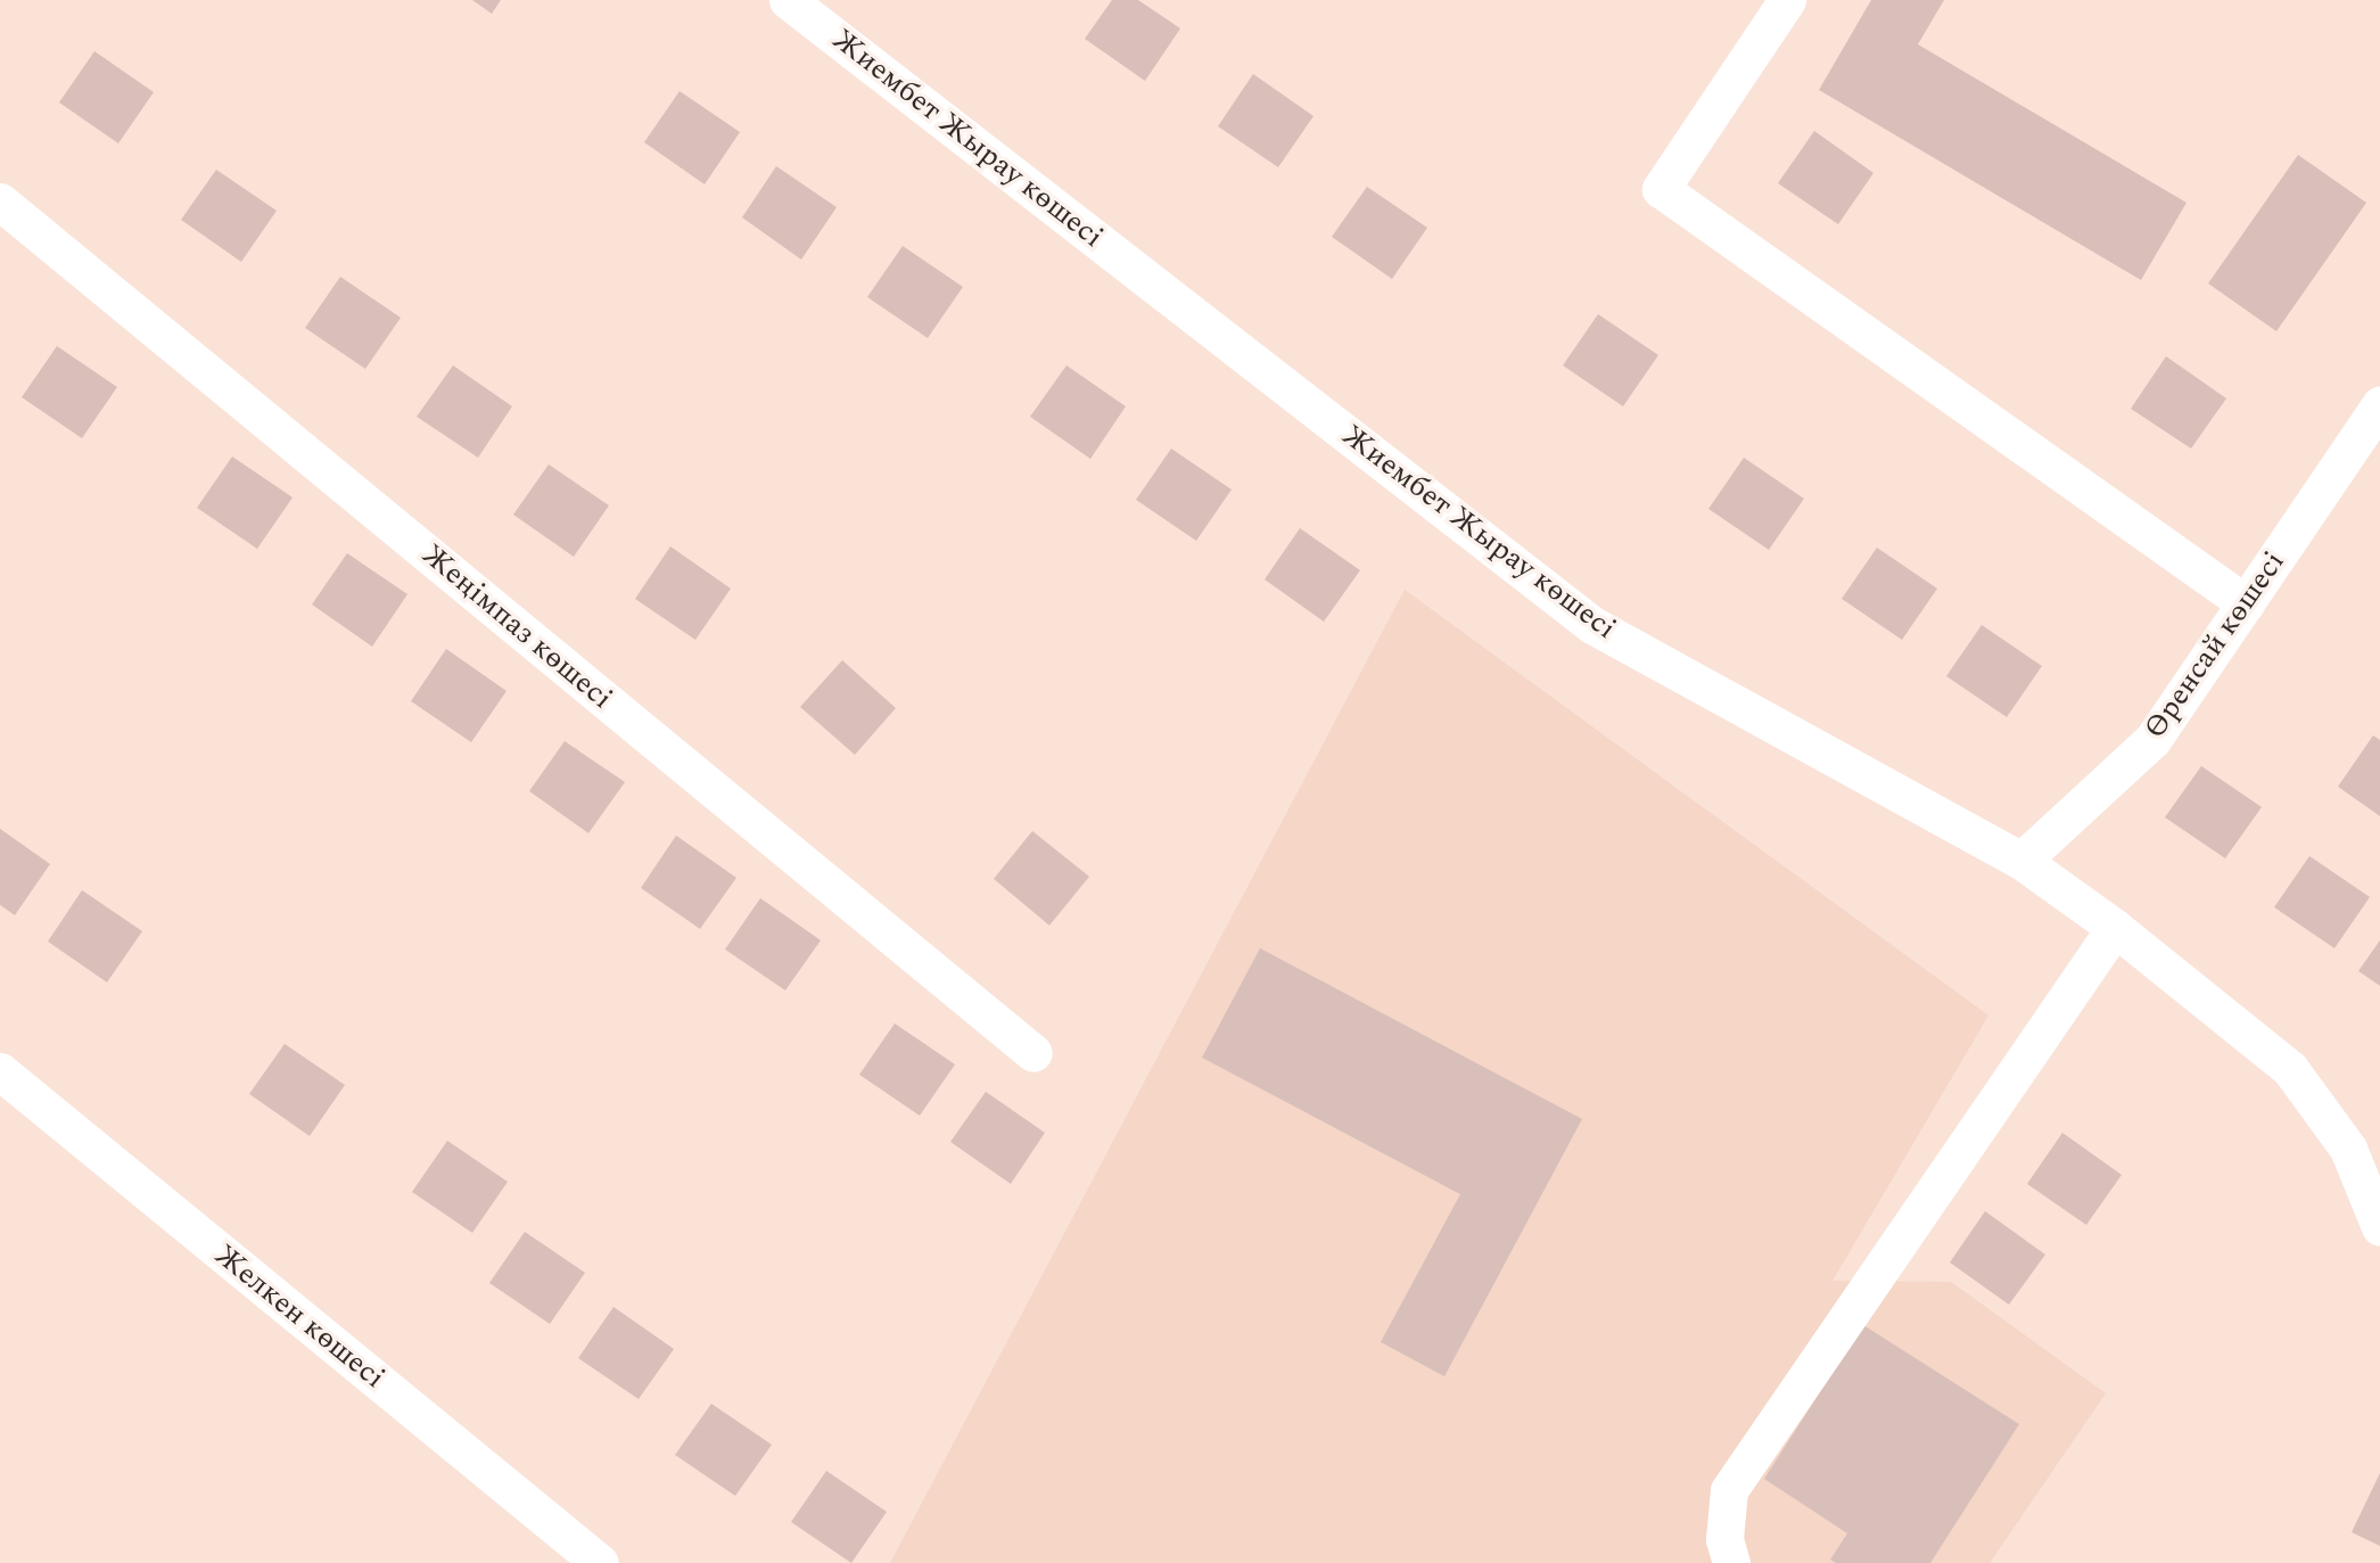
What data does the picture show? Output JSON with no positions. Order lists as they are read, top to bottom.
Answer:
{
  "streets": {
    "street": [
      "Жиембет Жырау көшесі",
      "Жеңімпаз көшесі",
      "Өренсай көшесі",
      "Желкен көшесі"
    ]
  },
  "crossings": [
    ["Жиембет Жырау көшесі", "Өренсай көшесі"]
  ]
}
